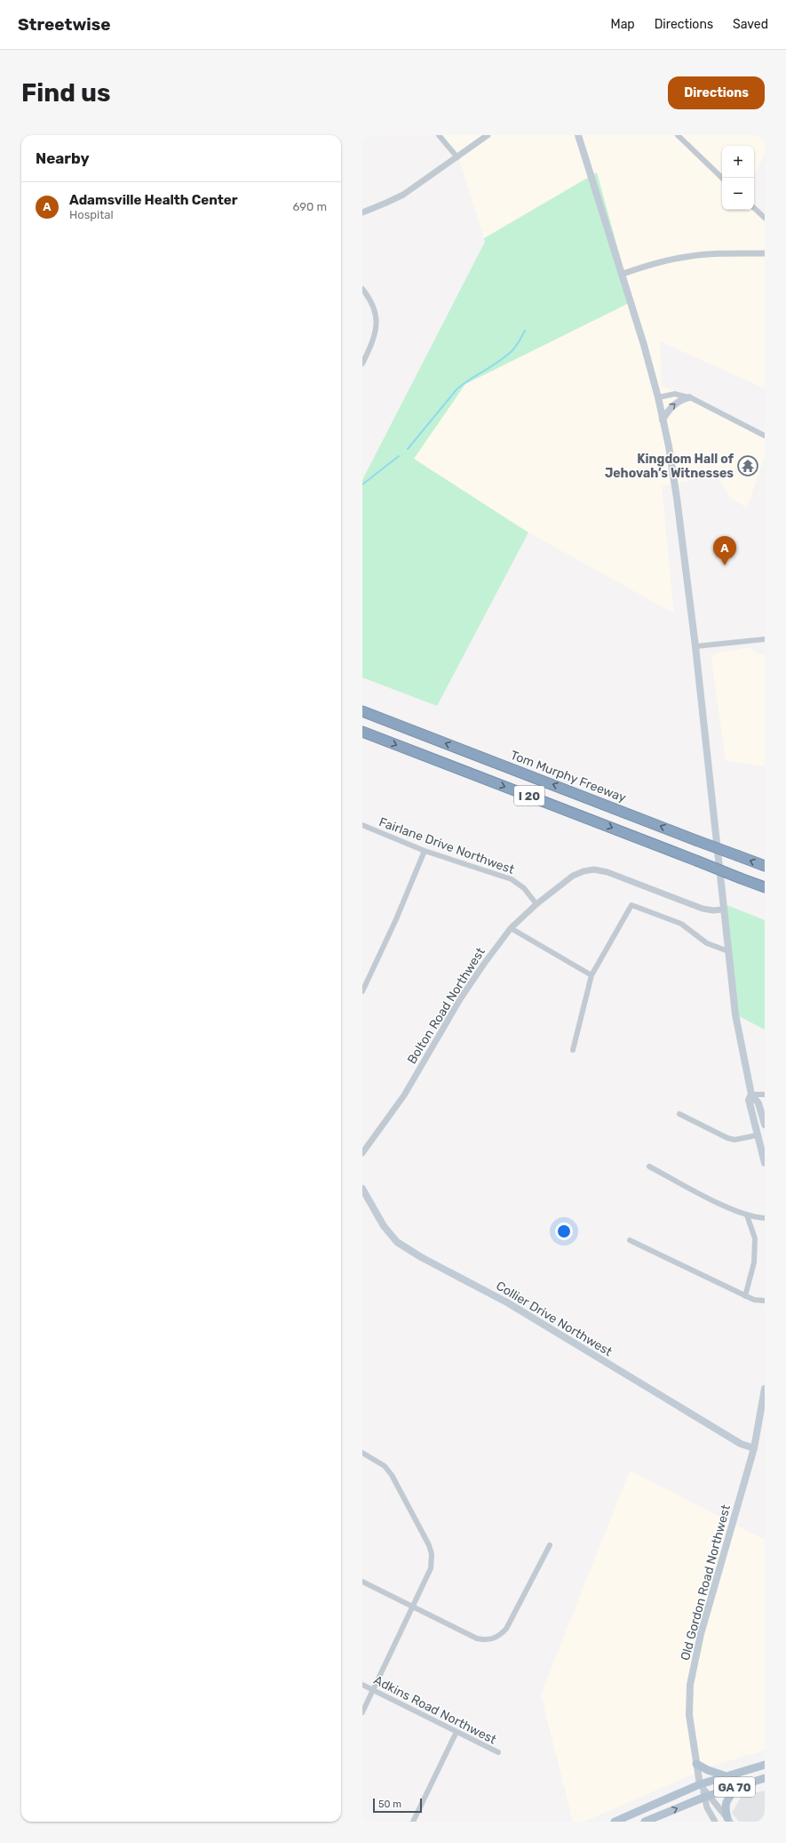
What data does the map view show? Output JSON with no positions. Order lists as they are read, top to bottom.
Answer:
{
  "streets": {
    "highway": ["Tom Murphy Freeway", "I 20"],
    "main road": ["Collier Drive Northwest", "Old Gordon Road Northwest", "GA 70"],
    "street": ["Fairlane Drive Northwest", "Bolton Road Northwest", "Adkins Road Northwest"]
  },
  "crossings": [
    ["Fairlane Drive Northwest", "Bolton Road Northwest"],
    ["Collier Drive Northwest", "Old Gordon Road Northwest"],
    ["Old Gordon Road Northwest", "GA 70"]
  ],
  "places": {
    "temple": ["Kingdom Hall of Jehovah’s Witnesses"]
  },
  "scale_bar": "50 m",
  "page": {
    "header": "Streetwise",
    "nav": ["Map", "Directions", "Saved"],
    "buttons": "Directions",
    "title": "Find us",
    "heading": "Nearby",
    "map_buttons": ["+", "−"],
    "list": [
      {
        "mark": "A",
        "name": "Adamsville Health Center",
        "note": "Hospital",
        "value": "690 m"
      }
    ],
    "pins": "A",
    "scale": "50 m"
  }
}
